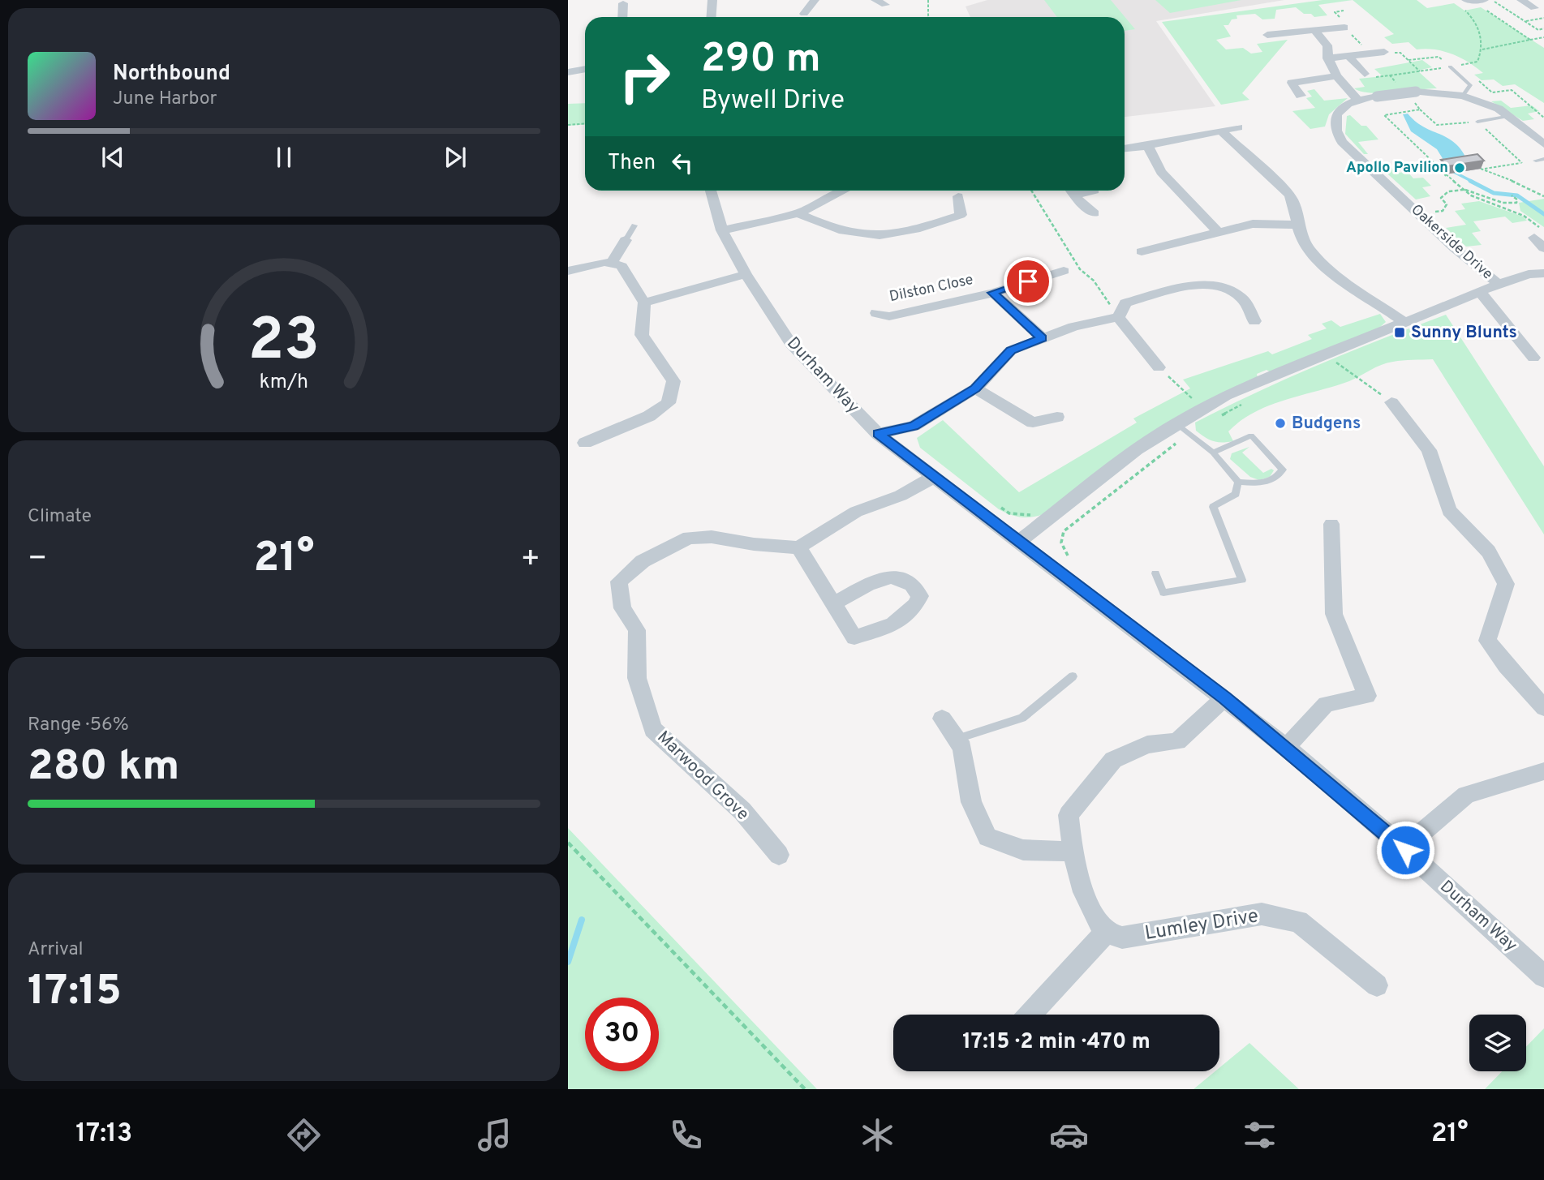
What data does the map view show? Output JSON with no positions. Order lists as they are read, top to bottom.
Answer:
{
  "streets": {
    "street": [
      "Oakerside Drive",
      "Dilston Close",
      "Durham Way",
      "Marwood Grove",
      "Lumley Drive"
    ]
  },
  "crossings": [
    ["Oakerside Drive", "Durham Way"]
  ],
  "places": {
    "other": ["Apollo Pavilion", "Budgens"],
    "transit": ["Sunny Blunts"]
  },
  "page": {
    "turn": ["290 m", "Bywell Drive"],
    "song": ["Northbound", "June Harbor"],
    "then": "Then",
    "tile": [
      "Climate",
      ["Range · 56%", "280 km"],
      ["Arrival", "17:15"]
    ],
    "heat": ["−", "21°", "+"],
    "limit": "30",
    "trip": "17:15 · 2 min · 470 m",
    "tabs": ["17:13", "21°"],
    "gauge": ["23", "km/h"]
  }
}
